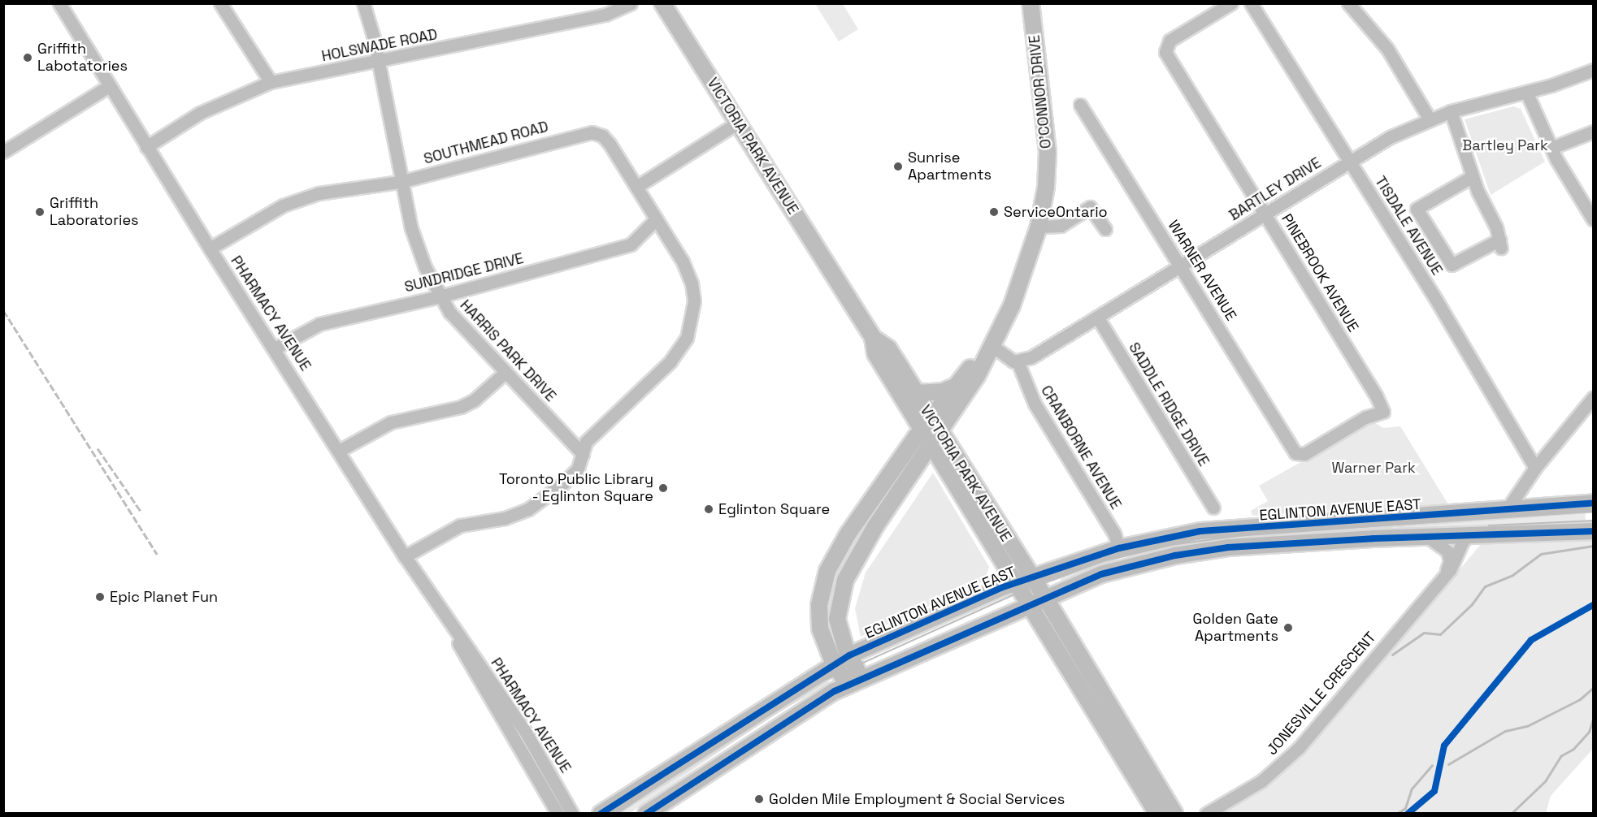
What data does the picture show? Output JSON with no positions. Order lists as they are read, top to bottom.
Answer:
{
  "streets": {
    "main road": ["O'CONNOR DRIVE", "VICTORIA PARK AVENUE", "EGLINTON AVENUE EAST"],
    "street": [
      "HOLSWADE ROAD",
      "SOUTHMEAD ROAD",
      "BARTLEY DRIVE",
      "TISDALE AVENUE",
      "WARNER AVENUE",
      "SUNDRIDGE DRIVE",
      "PINEBROOK AVENUE",
      "PHARMACY AVENUE",
      "HARRIS PARK DRIVE",
      "SADDLE RIDGE DRIVE",
      "CRANBORNE AVENUE",
      "JONESVILLE CRESCENT"
    ]
  },
  "crossings": [
    ["HOLSWADE ROAD", "PHARMACY AVENUE"],
    ["HOLSWADE ROAD", "HARRIS PARK DRIVE"],
    ["O'CONNOR DRIVE", "VICTORIA PARK AVENUE"],
    ["SOUTHMEAD ROAD", "SUNDRIDGE DRIVE"],
    ["SOUTHMEAD ROAD", "PHARMACY AVENUE"],
    ["SOUTHMEAD ROAD", "HARRIS PARK DRIVE"],
    ["VICTORIA PARK AVENUE", "EGLINTON AVENUE EAST"],
    ["BARTLEY DRIVE", "TISDALE AVENUE"],
    ["BARTLEY DRIVE", "WARNER AVENUE"],
    ["BARTLEY DRIVE", "PINEBROOK AVENUE"],
    ["BARTLEY DRIVE", "SADDLE RIDGE DRIVE"],
    ["BARTLEY DRIVE", "CRANBORNE AVENUE"],
    ["WARNER AVENUE", "PINEBROOK AVENUE"],
    ["SUNDRIDGE DRIVE", "PHARMACY AVENUE"],
    ["SUNDRIDGE DRIVE", "HARRIS PARK DRIVE"],
    ["CRANBORNE AVENUE", "EGLINTON AVENUE EAST"],
    ["EGLINTON AVENUE EAST", "JONESVILLE CRESCENT"]
  ],
  "parks": ["Bartley Park", "Warner Park"],
  "places": [
    "Griffith Labotatories",
    "Sunrise Apartments",
    "Griffith Laboratories",
    "ServiceOntario",
    "Toronto Public Library - Eglinton Square",
    "Eglinton Square",
    "Epic Planet Fun",
    "Golden Gate Apartments",
    "Golden Mile Employment & Social Services"
  ]
}
